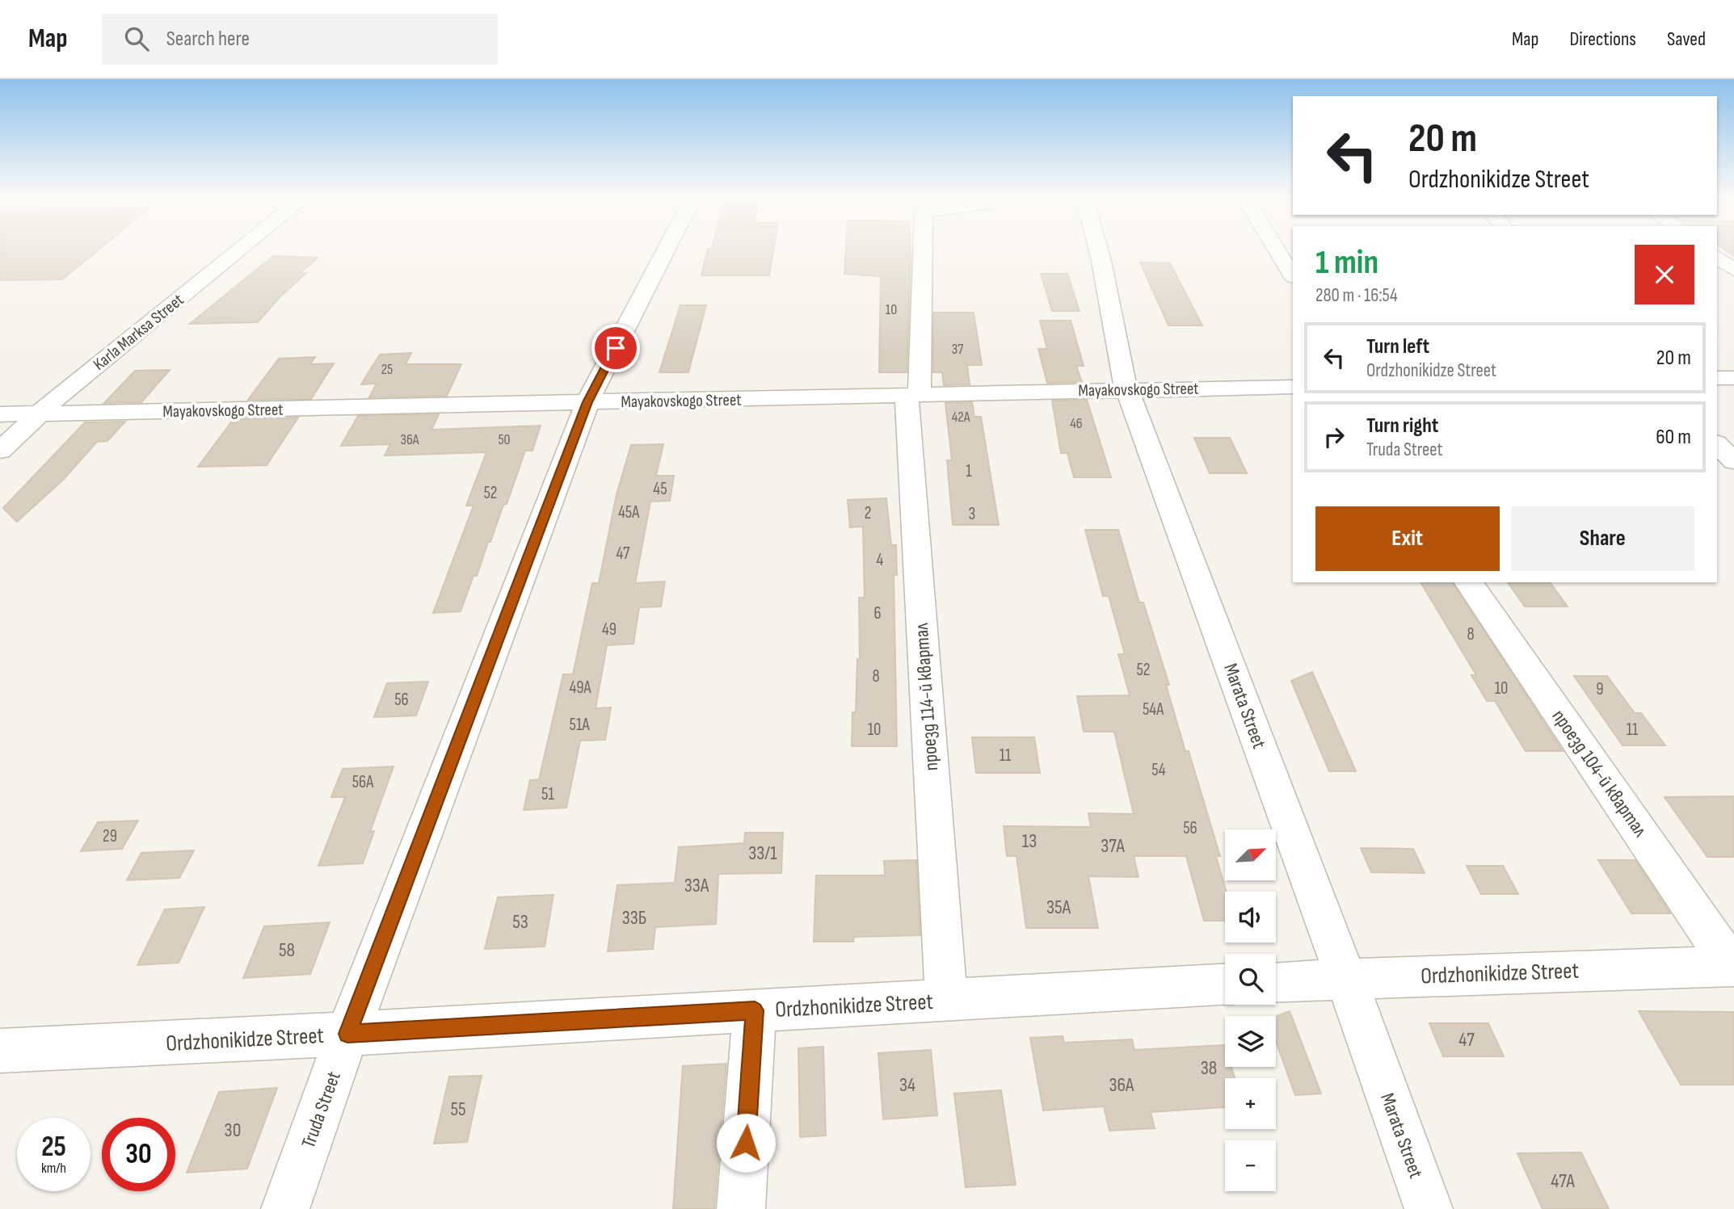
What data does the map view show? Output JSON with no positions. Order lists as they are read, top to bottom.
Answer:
{
  "streets": {
    "street": [
      "Karla Marksa Street",
      "Mayakovskogo Street",
      "проезд 114-й квартал",
      "Marata Street",
      "проезд 104-й квартал",
      "Ordzhonikidze Street",
      "Truda Street"
    ]
  },
  "crossings": [
    ["Karla Marksa Street", "Mayakovskogo Street"],
    ["Mayakovskogo Street", "проезд 114-й квартал"],
    ["Mayakovskogo Street", "Marata Street"],
    ["Mayakovskogo Street", "Truda Street"],
    ["проезд 114-й квартал", "Ordzhonikidze Street"],
    ["Marata Street", "Ordzhonikidze Street"],
    ["проезд 104-й квартал", "Ordzhonikidze Street"],
    ["Ordzhonikidze Street", "Truda Street"]
  ],
  "house_numbers": [
    "10",
    "37",
    "25",
    "42А",
    "46",
    "36А",
    "50",
    "1",
    "45",
    "52",
    "45А",
    "2",
    "3",
    "47",
    "4",
    "6",
    "49",
    "8",
    "52",
    "8",
    "49А",
    "10",
    "9",
    "56",
    "54А",
    "51А",
    "10",
    "11",
    "11",
    "54",
    "56А",
    "51",
    "56",
    "29",
    "13",
    "37А",
    "33/1",
    "33А",
    "35А",
    "33Б",
    "53",
    "58",
    "47",
    "38",
    "34",
    "36А",
    "55",
    "30",
    "47А"
  ],
  "north": "top right",
  "page": {
    "header": "Map",
    "search": "Search here",
    "nav": ["Map", "Directions", "Saved"],
    "turn": ["20 m", "Ordzhonikidze Street"],
    "heading": ["1 min", "280 m · 16:54"],
    "list": [
      {
        "name": "Turn left",
        "note": "Ordzhonikidze Street",
        "value": "20 m"
      },
      {
        "name": "Turn right",
        "note": "Truda Street",
        "value": "60 m"
      }
    ],
    "buttons": ["Exit", "Share"],
    "map_buttons": ["+", "−"],
    "speed": "25 km/h",
    "limit": "30"
  }
}
